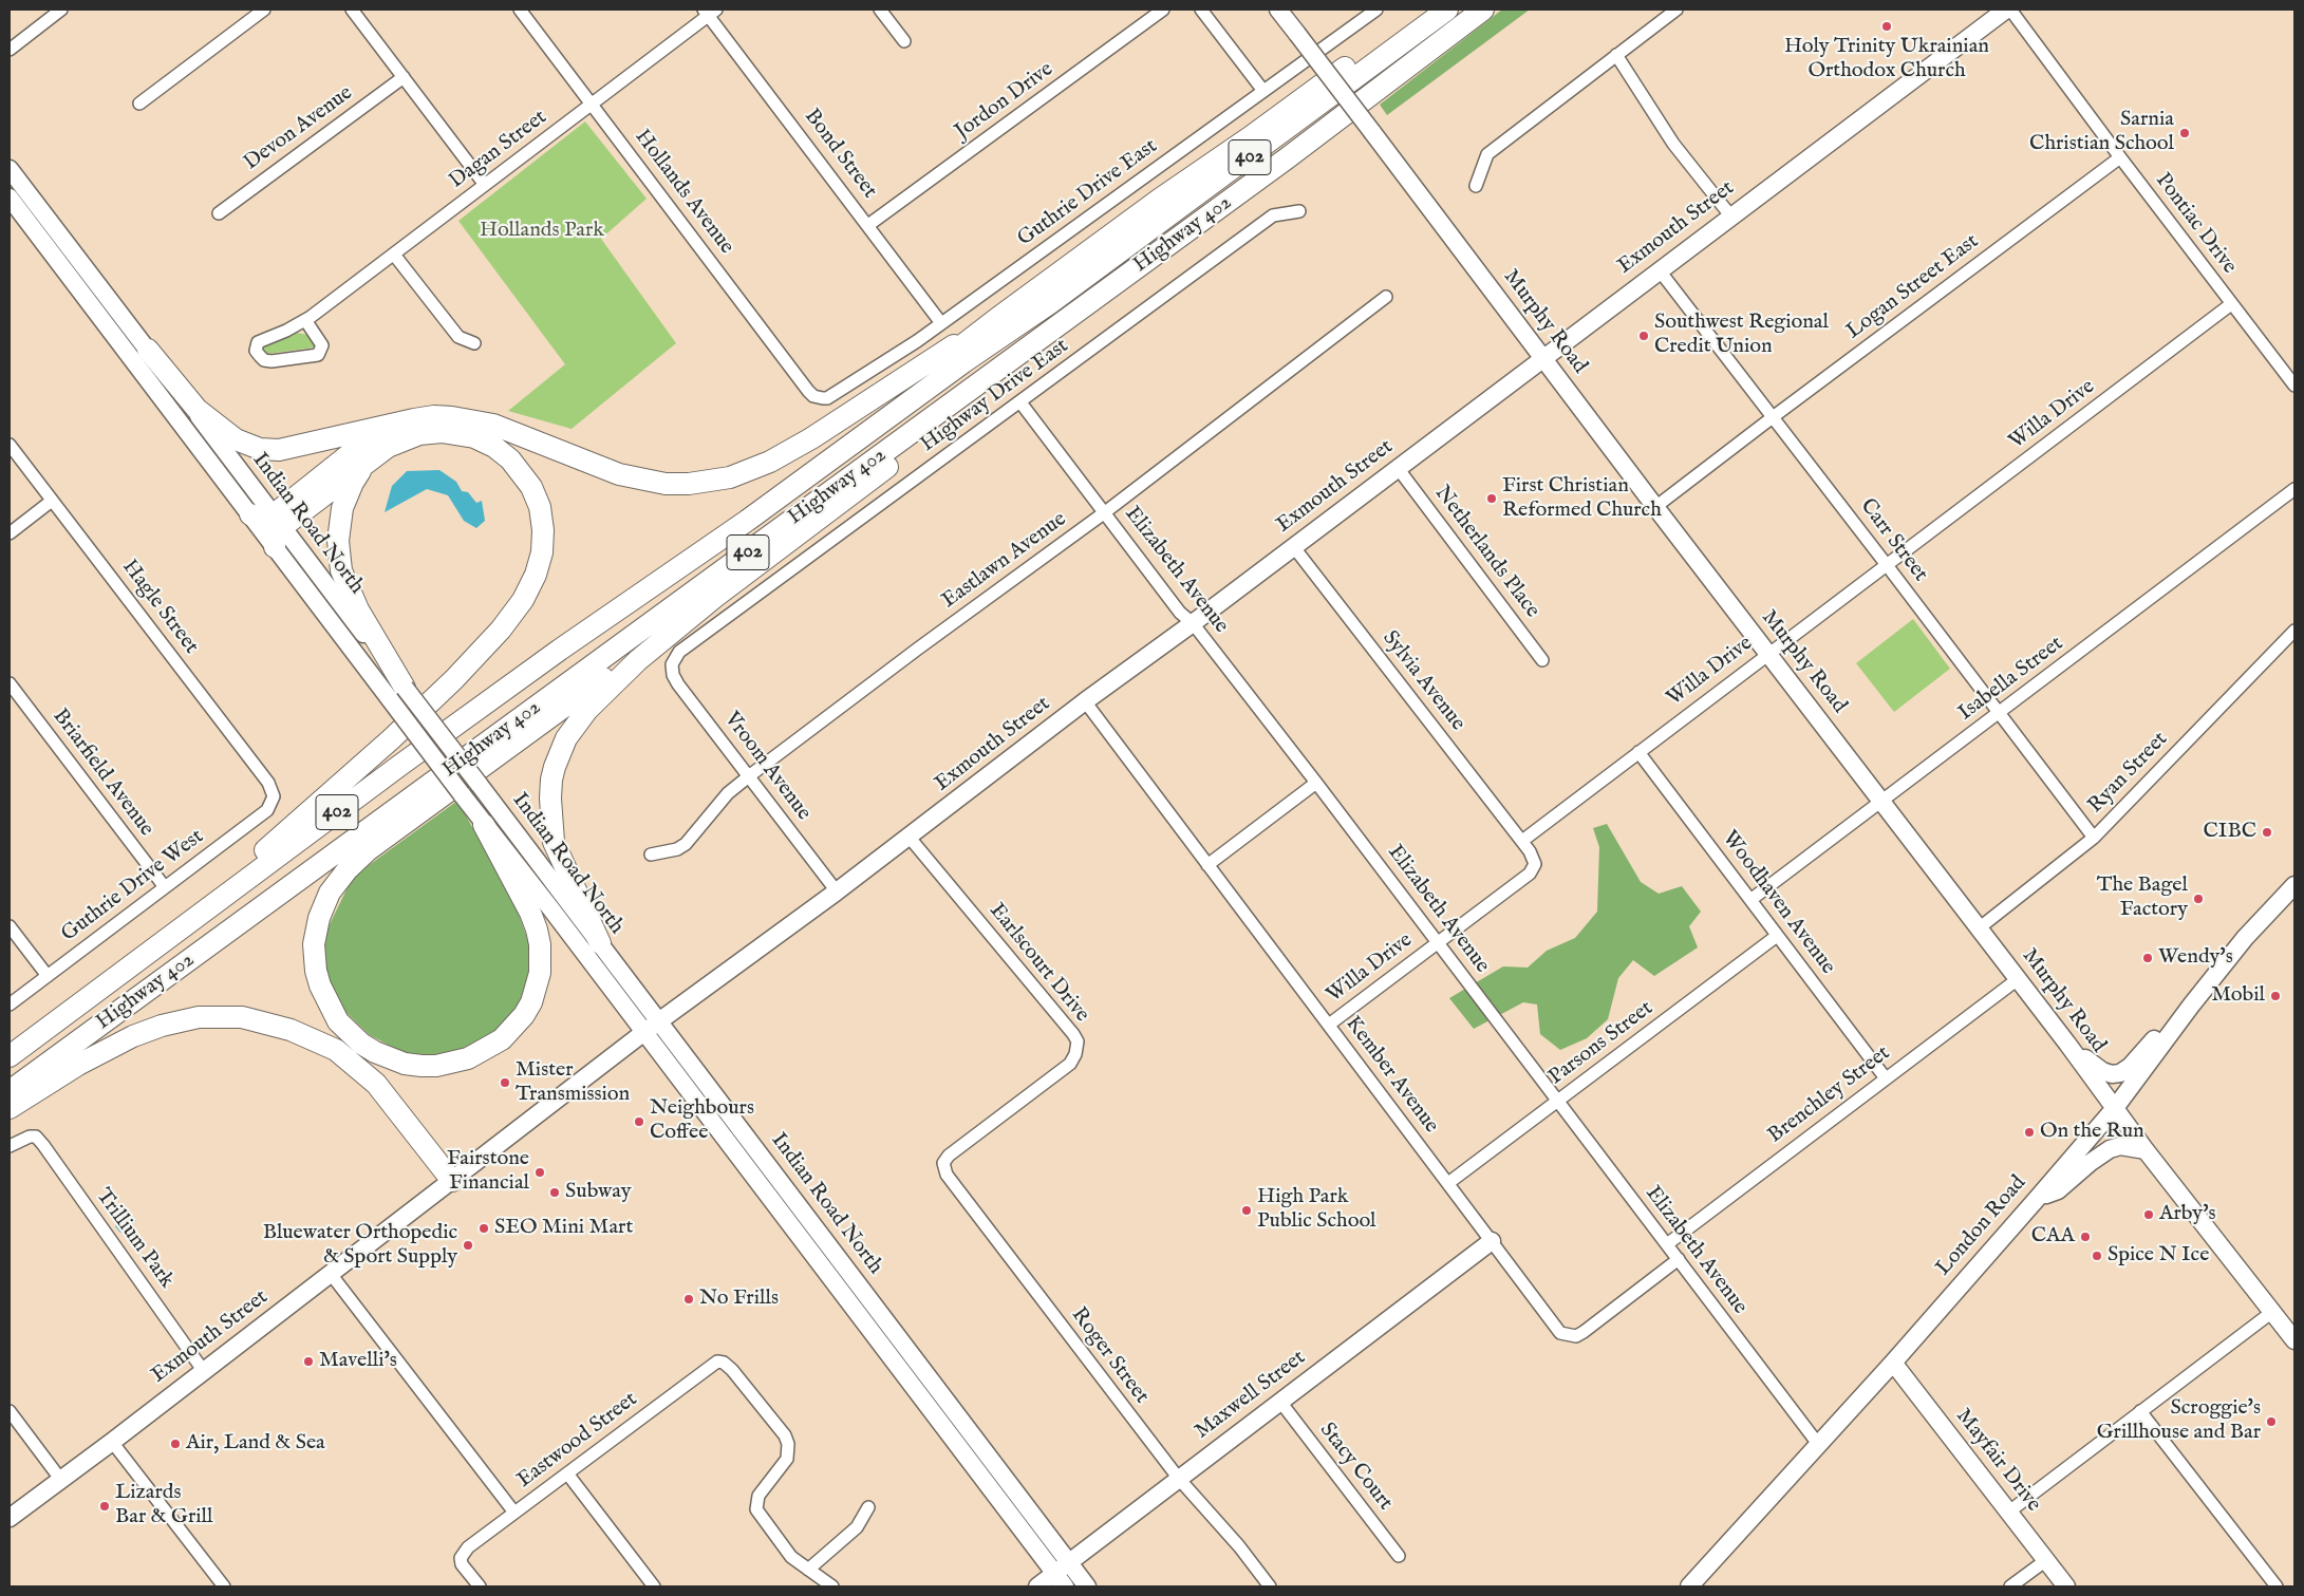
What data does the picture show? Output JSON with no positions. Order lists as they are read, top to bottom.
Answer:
{
  "streets": {
    "highway": ["402", "Highway 402"],
    "main road": [
      "Exmouth Street",
      "Murphy Road",
      "Indian Road North",
      "London Road",
      "Maxwell Street",
      "Mayfair Drive"
    ],
    "street": [
      "Jordon Drive",
      "Devon Avenue",
      "Dagan Street",
      "Bond Street",
      "Hollands Avenue",
      "Guthrie Drive East",
      "Pontiac Drive",
      "Logan Street East",
      "Highway Drive East",
      "Willa Drive",
      "Carr Street",
      "Netherlands Place",
      "Eastlawn Avenue",
      "Elizabeth Avenue",
      "Hagle Street",
      "Isabella Street",
      "Sylvia Avenue",
      "Vroom Avenue",
      "Briarfield Avenue",
      "Ryan Street",
      "Guthrie Drive West",
      "Woodhaven Avenue",
      "Earlscourt Drive",
      "Parsons Street",
      "Kember Avenue",
      "Brenchley Street",
      "Trillium Park",
      "Roger Street",
      "Eastwood Street",
      "Stacy Court"
    ]
  },
  "crossings": [
    ["Jordon Drive", "Bond Street"],
    ["Dagan Street", "Bond Street"],
    ["Dagan Street", "Hollands Avenue"],
    ["Bond Street", "Guthrie Drive East"],
    ["Hollands Avenue", "Guthrie Drive East"],
    ["Pontiac Drive", "Logan Street East"],
    ["Pontiac Drive", "Willa Drive"],
    ["Exmouth Street", "Murphy Road"],
    ["Exmouth Street", "Indian Road North"],
    ["Exmouth Street", "Carr Street"],
    ["Exmouth Street", "Netherlands Place"],
    ["Exmouth Street", "Elizabeth Avenue"],
    ["Exmouth Street", "Sylvia Avenue"],
    ["Exmouth Street", "Vroom Avenue"],
    ["Exmouth Street", "Earlscourt Drive"],
    ["Exmouth Street", "Kember Avenue"],
    ["Exmouth Street", "Trillium Park"],
    ["Logan Street East", "Murphy Road"],
    ["Logan Street East", "Carr Street"],
    ["Murphy Road", "Willa Drive"],
    ["Murphy Road", "Isabella Street"],
    ["Murphy Road", "Ryan Street"],
    ["Murphy Road", "Brenchley Street"],
    ["Murphy Road", "London Road"],
    ["Highway Drive East", "Elizabeth Avenue"],
    ["Highway Drive East", "Vroom Avenue"],
    ["Willa Drive", "Carr Street"],
    ["Willa Drive", "Elizabeth Avenue"],
    ["Willa Drive", "Sylvia Avenue"],
    ["Willa Drive", "Woodhaven Avenue"],
    ["Willa Drive", "Kember Avenue"],
    ["Indian Road North", "Maxwell Street"],
    ["Carr Street", "Isabella Street"],
    ["Carr Street", "Ryan Street"],
    ["Eastlawn Avenue", "Elizabeth Avenue"],
    ["Eastlawn Avenue", "Vroom Avenue"],
    ["Elizabeth Avenue", "Parsons Street"],
    ["Elizabeth Avenue", "Kember Avenue"],
    ["Elizabeth Avenue", "Brenchley Street"],
    ["Elizabeth Avenue", "London Road"],
    ["Hagle Street", "Guthrie Drive West"],
    ["Isabella Street", "Woodhaven Avenue"],
    ["Briarfield Avenue", "Guthrie Drive West"],
    ["Woodhaven Avenue", "Parsons Street"],
    ["Woodhaven Avenue", "Brenchley Street"],
    ["Earlscourt Drive", "Roger Street"],
    ["Parsons Street", "Kember Avenue"],
    ["Kember Avenue", "Maxwell Street"],
    ["London Road", "Mayfair Drive"],
    ["Roger Street", "Maxwell Street"],
    ["Maxwell Street", "Stacy Court"]
  ],
  "parks": ["Hollands Park"],
  "places": [
    "Holy Trinity Ukrainian Orthodox Church",
    "Sarnia Christian School",
    "Southwest Regional Credit Union",
    "First Christian Reformed Church",
    "CIBC",
    "The Bagel Factory",
    "Wendy's",
    "Mobil",
    "Mister Transmission",
    "Neighbours Coffee",
    "On the Run",
    "Fairstone Financial",
    "Subway",
    "High Park Public School",
    "Arby's",
    "SEO Mini Mart",
    "CAA",
    "Bluewater Orthopedic & Sport Supply",
    "Spice N Ice",
    "No Frills",
    "Mavelli's",
    "Scroggie's Grillhouse and Bar",
    "Air, Land & Sea",
    "Lizards Bar & Grill"
  ]
}
